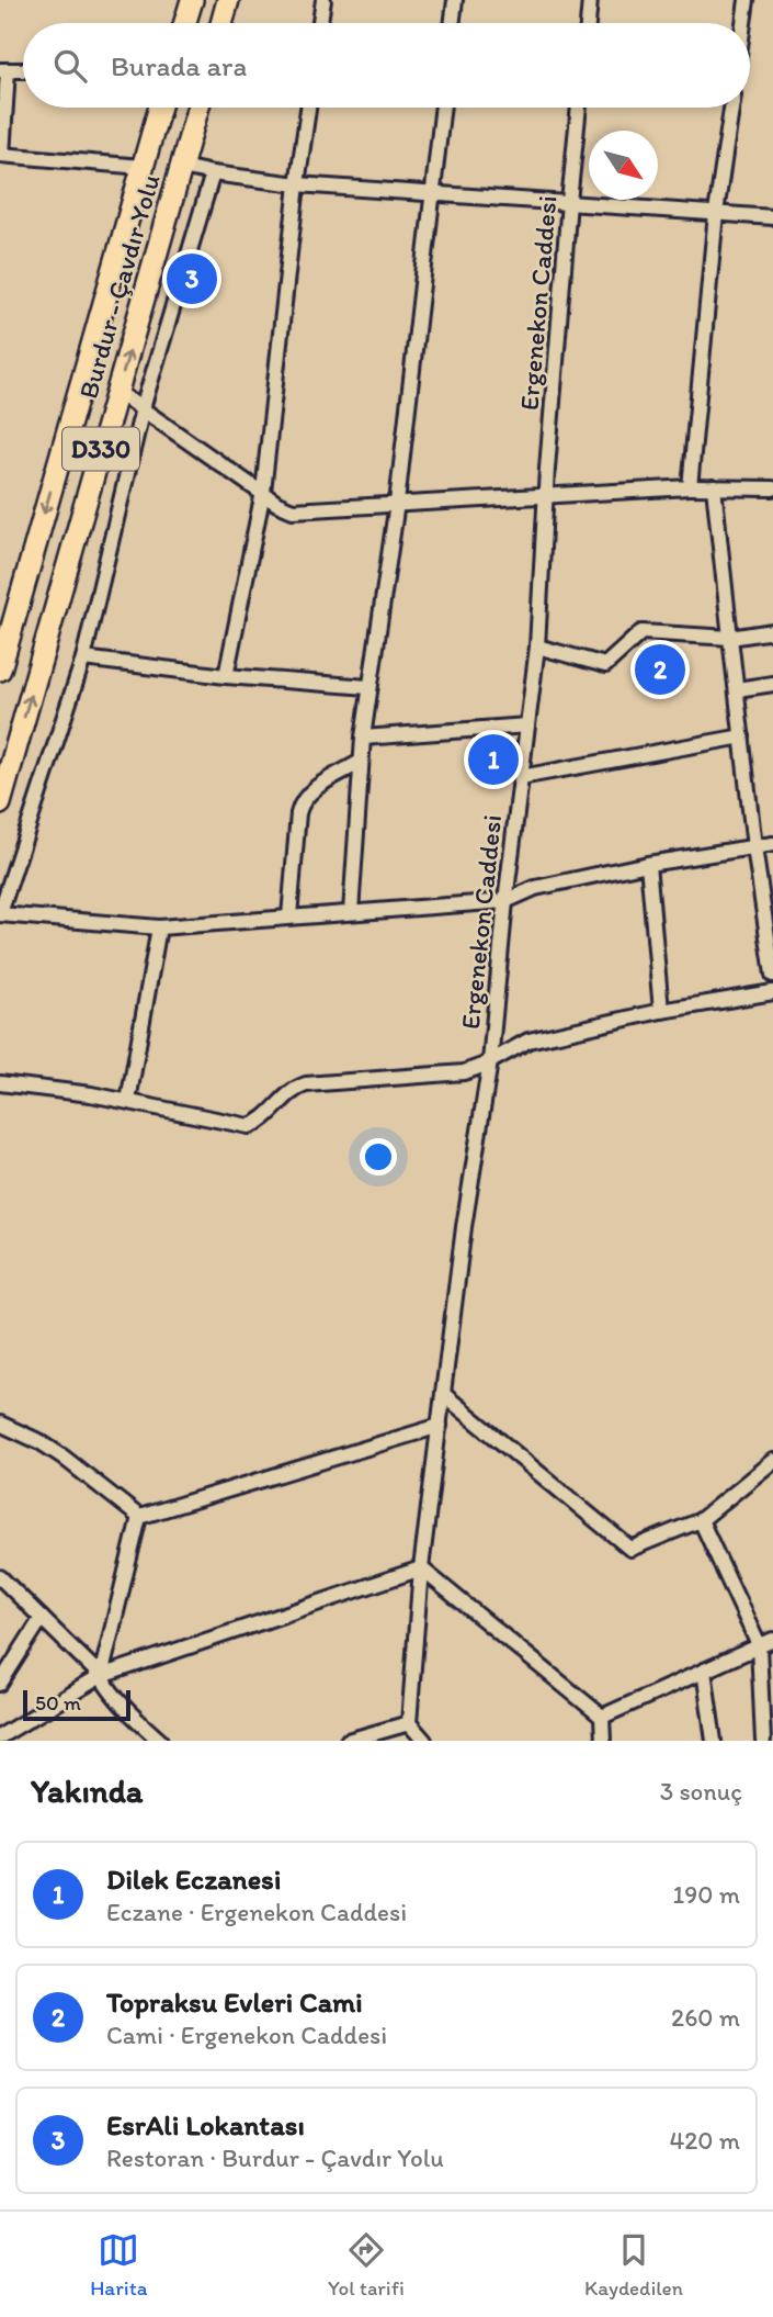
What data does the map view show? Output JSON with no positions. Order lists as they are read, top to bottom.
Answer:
{
  "streets": {
    "highway": ["Burdur - Çavdır Yolu", "D330"],
    "street": ["Ergenekon Caddesi"]
  },
  "scale_bar": "50 m",
  "north": "bottom right",
  "page": {
    "search": "Burada ara",
    "pins": ["3", "2", "1"],
    "scale": "50 m",
    "heading": ["Yakında", "3 sonuç"],
    "list": [
      {
        "mark": "1",
        "name": "Dilek Eczanesi",
        "note": "Eczane · Ergenekon Caddesi",
        "value": "190 m"
      },
      {
        "mark": "2",
        "name": "Topraksu Evleri Cami",
        "note": "Cami · Ergenekon Caddesi",
        "value": "260 m"
      },
      {
        "mark": "3",
        "name": "EsrAli Lokantası",
        "note": "Restoran · Burdur - Çavdır Yolu",
        "value": "420 m"
      }
    ],
    "nav": ["Harita", "Yol tarifi", "Kaydedilen"]
  }
}
